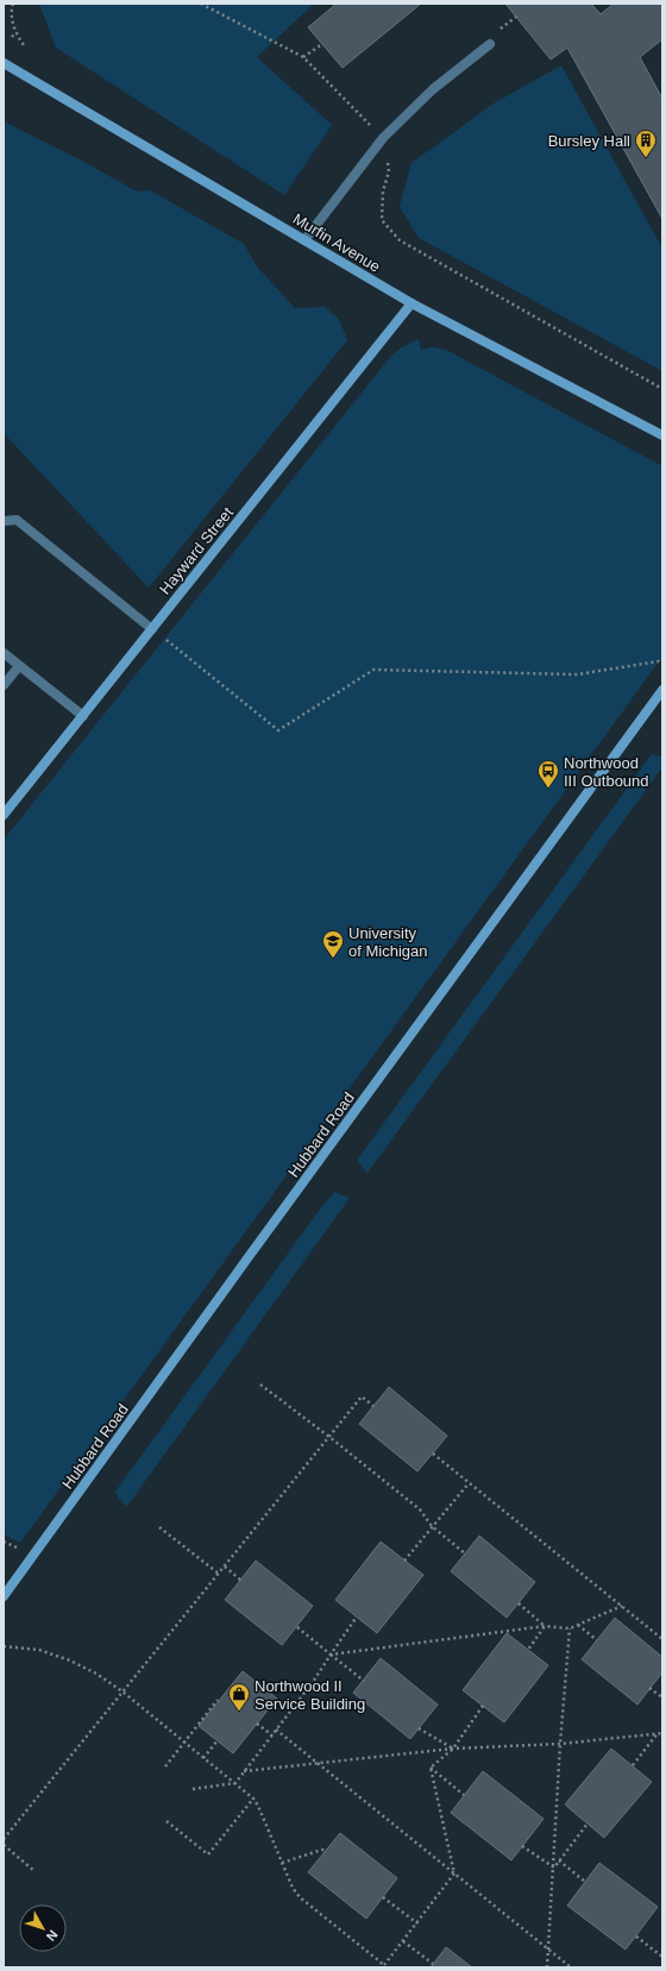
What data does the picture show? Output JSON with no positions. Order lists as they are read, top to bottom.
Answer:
{
  "streets": {
    "street": ["Murfin Avenue", "Hayward Street", "Hubbard Road"]
  },
  "crossings": [
    ["Murfin Avenue", "Hayward Street"]
  ],
  "places": {
    "building": ["Bursley Hall"],
    "bus stop": ["Northwood III Outbound"],
    "school or university": ["University of Michigan"],
    "shop": ["Northwood II Service Building"]
  },
  "north": "bottom right"
}
